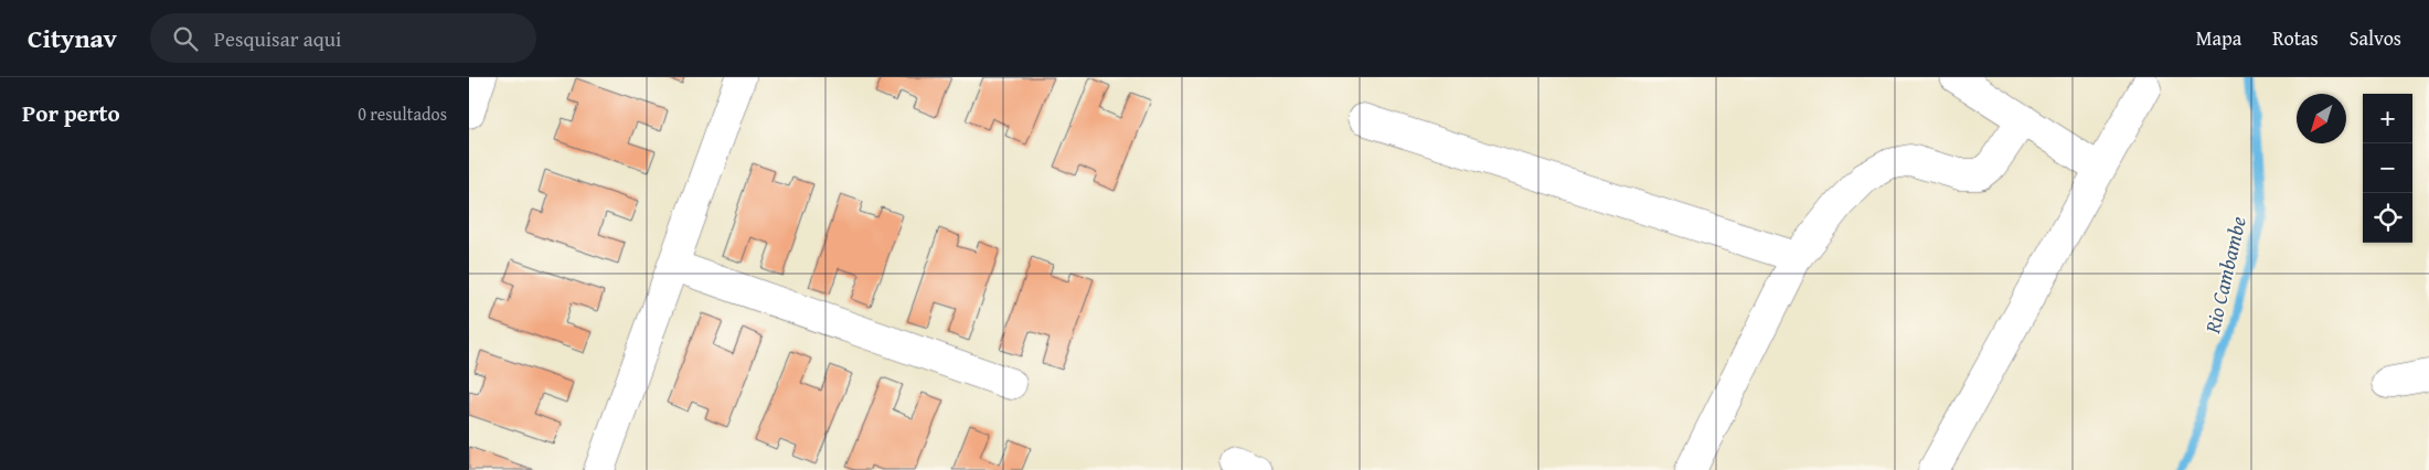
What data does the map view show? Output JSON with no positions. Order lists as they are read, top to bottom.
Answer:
{
  "water": ["Rio Cambambe"],
  "north": "bottom left",
  "page": {
    "header": "Citynav",
    "search": "Pesquisar aqui",
    "nav": ["Mapa", "Rotas", "Salvos"],
    "heading": ["Por perto", "0 resultados"],
    "map_buttons": ["+", "−"]
  }
}
